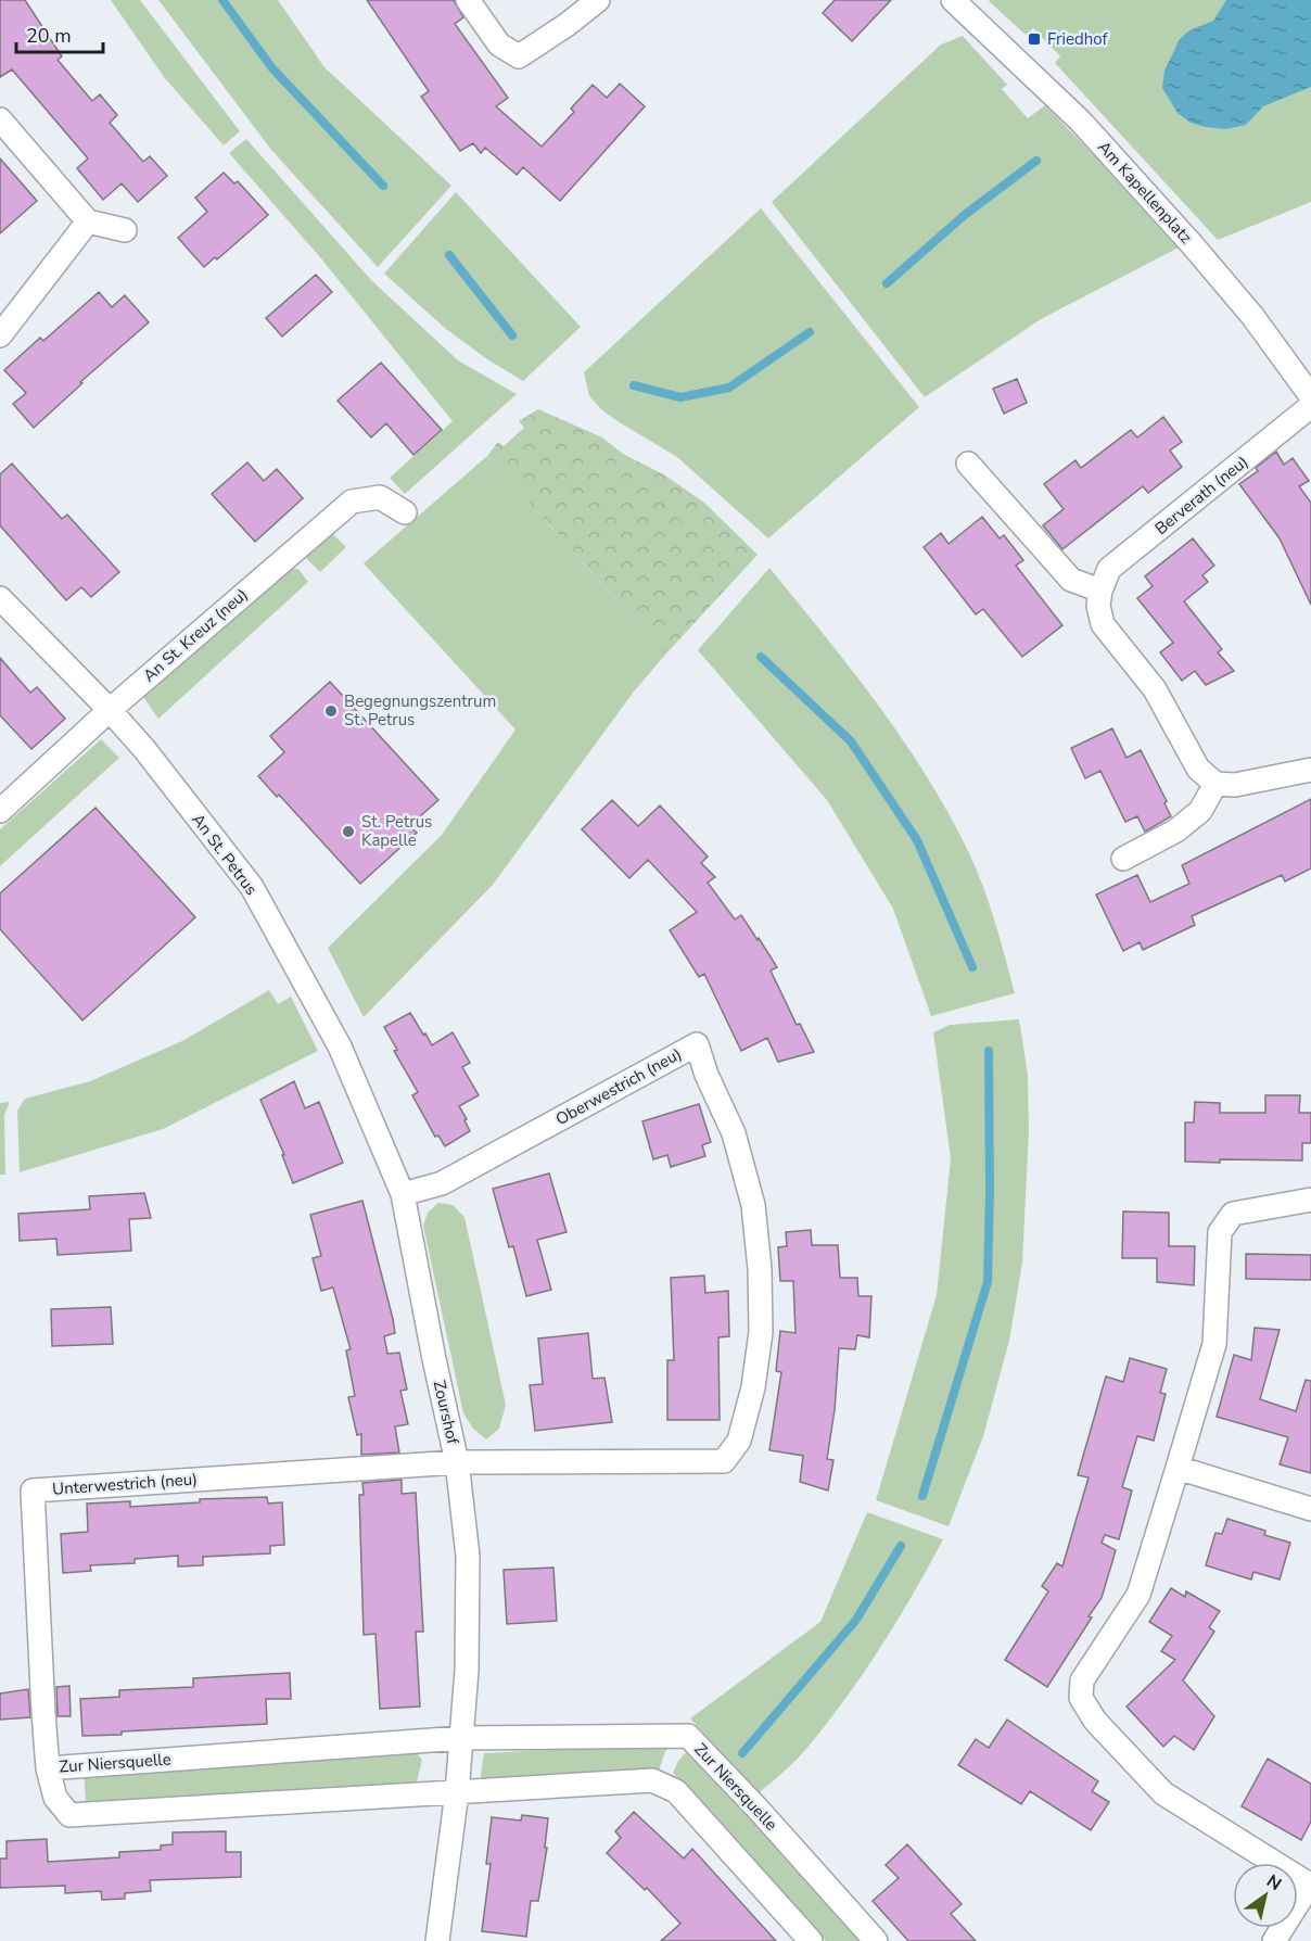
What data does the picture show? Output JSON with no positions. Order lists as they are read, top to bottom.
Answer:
{
  "streets": {
    "street": [
      "Am Kapellenplatz",
      "Berverath (neu)",
      "An St. Kreuz (neu)",
      "An St. Petrus",
      "Oberwestrich (neu)",
      "Zourshof",
      "Unterwestrich (neu)",
      "Zur Niersquelle"
    ]
  },
  "crossings": [
    ["An St. Kreuz (neu)", "An St. Petrus"],
    ["An St. Petrus", "Zourshof"],
    ["Oberwestrich (neu)", "Zourshof"],
    ["Oberwestrich (neu)", "Unterwestrich (neu)"],
    ["Zourshof", "Unterwestrich (neu)"],
    ["Zourshof", "Zur Niersquelle"],
    ["Unterwestrich (neu)", "Zur Niersquelle"]
  ],
  "places": {
    "transit": ["Friedhof"],
    "other": ["Begegnungszentrum St. Petrus", "St. Petrus Kapelle"]
  },
  "scale_bar": "20 m",
  "north": "top right"
}
